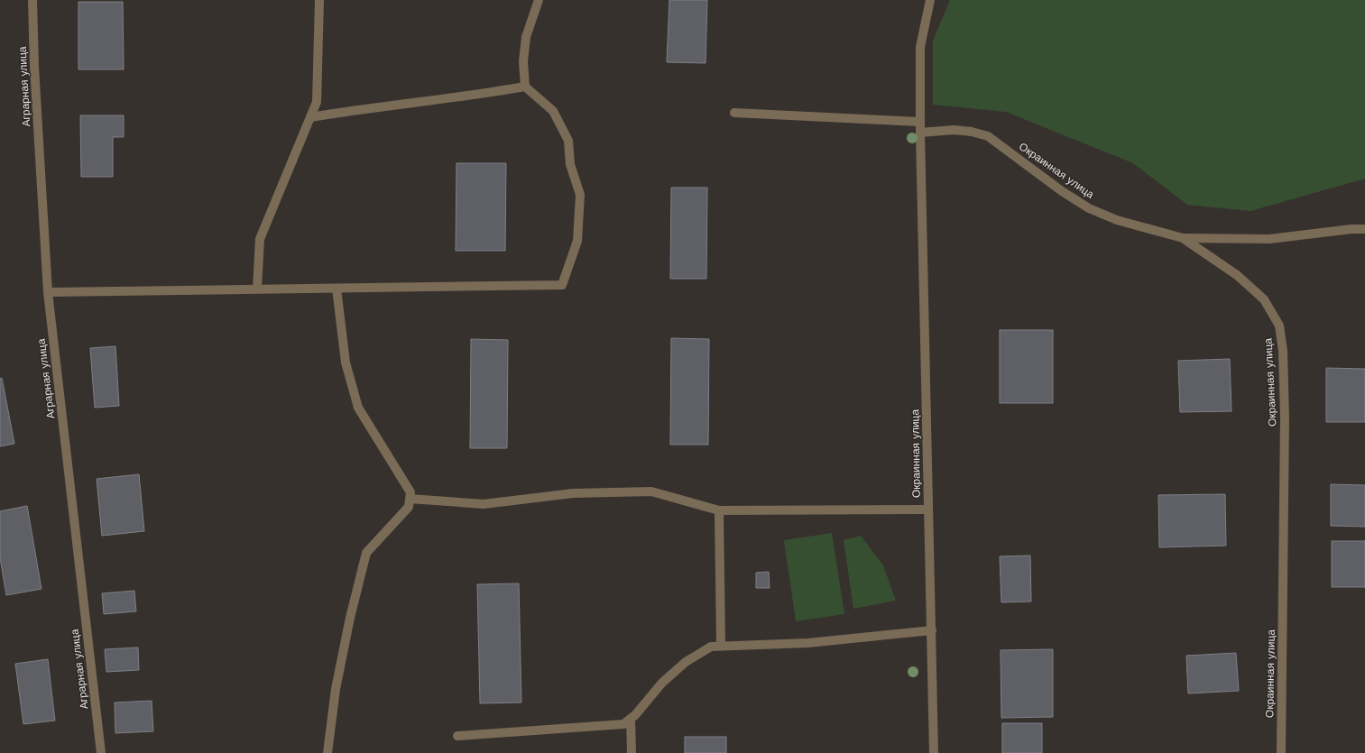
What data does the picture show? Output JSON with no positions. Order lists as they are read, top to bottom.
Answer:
{
  "streets": {
    "street": ["Аграрная улица", "Окраинная улица"]
  }
}
